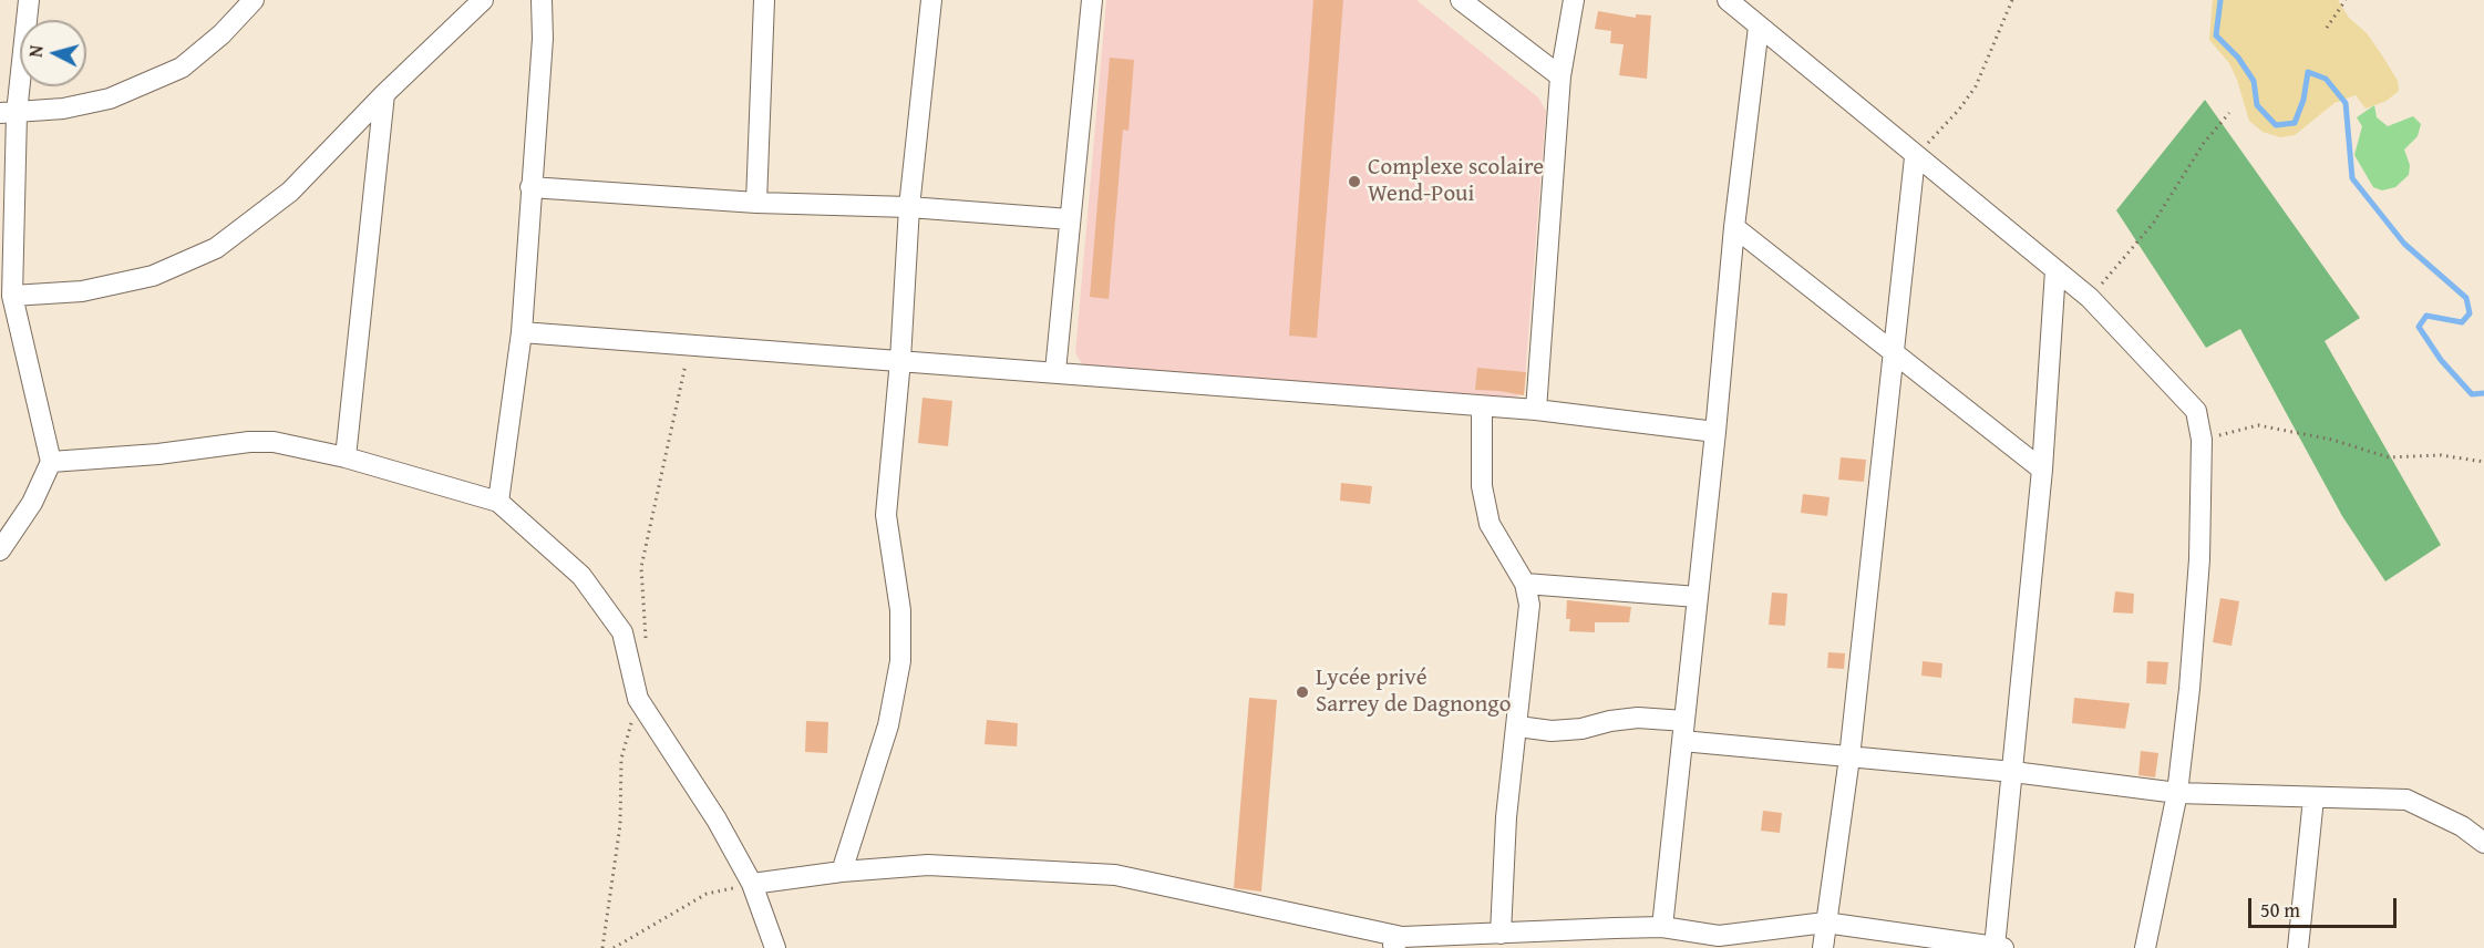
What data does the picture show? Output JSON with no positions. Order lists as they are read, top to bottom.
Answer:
{
  "places": ["Complexe scolaire Wend-Poui", "Lycée privé Sarrey de Dagnongo"],
  "scale_bar": "50 m",
  "north": "left"
}
